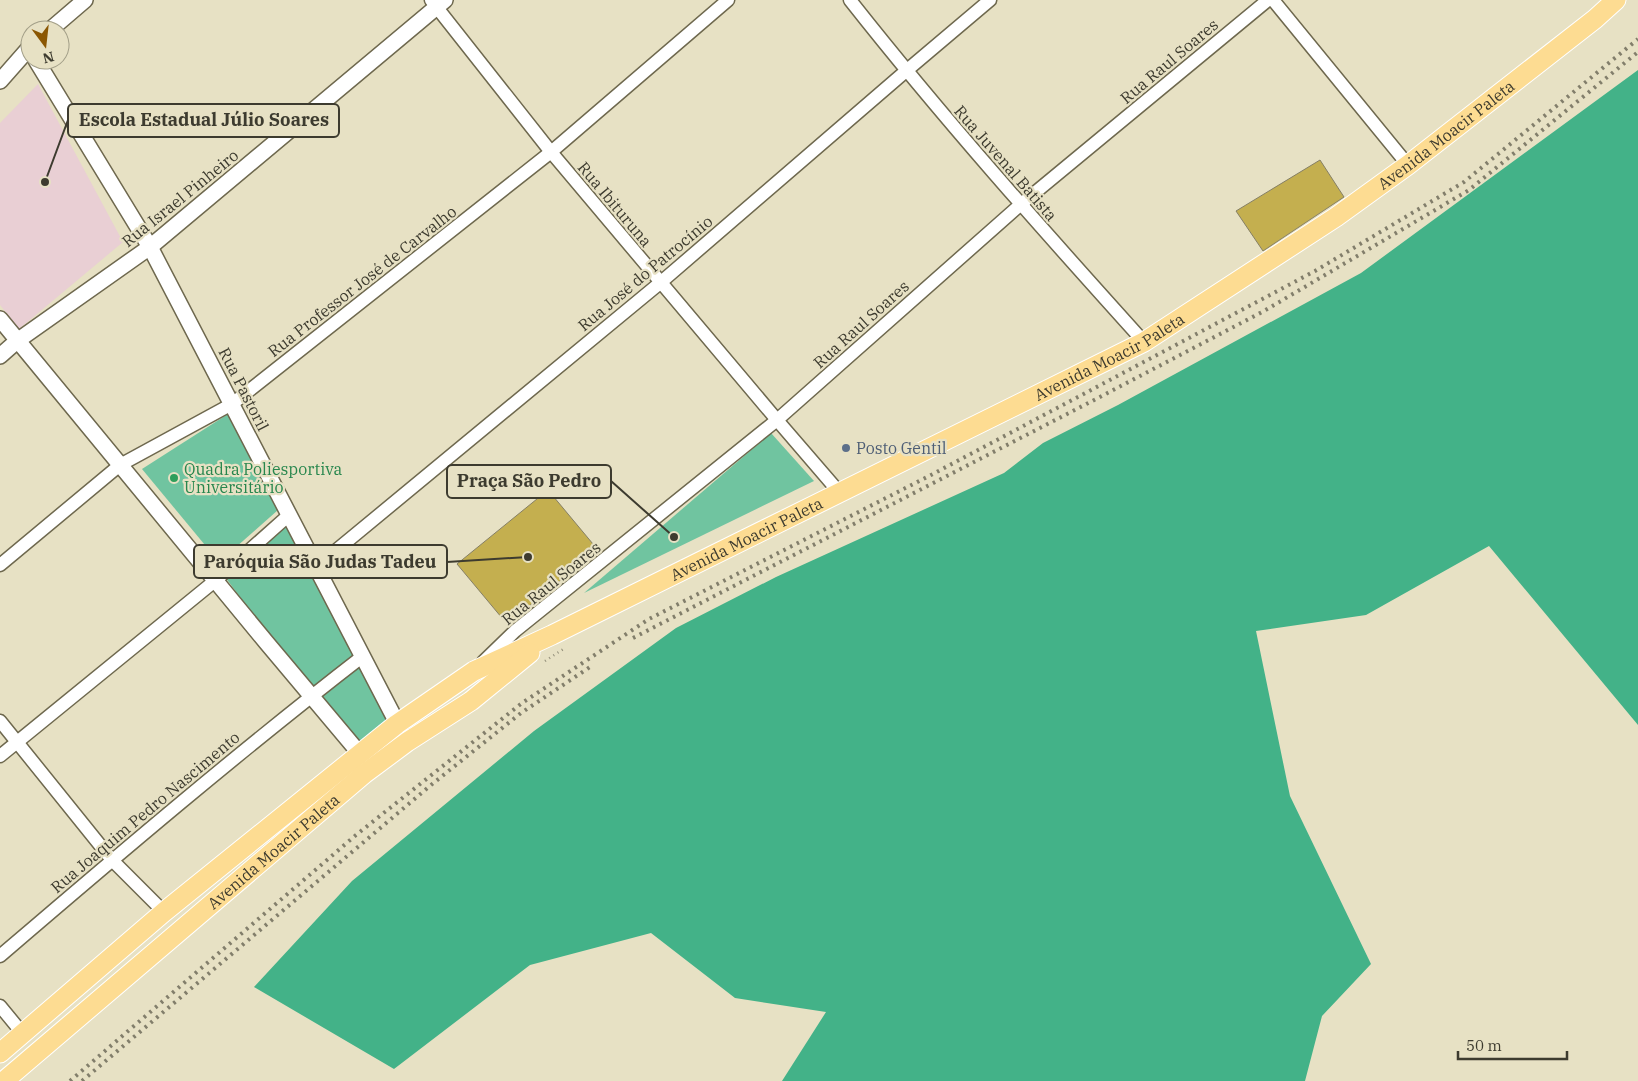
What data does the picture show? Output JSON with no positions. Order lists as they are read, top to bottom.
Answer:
{
  "streets": {
    "main road": ["Avenida Moacir Paleta"],
    "street": [
      "Rua Raul Soares",
      "Rua Juvenal Batista",
      "Rua Israel Pinheiro",
      "Rua Ibituruna",
      "Rua José do Patrocínio",
      "Rua Professor José de Carvalho",
      "Rua Pastoril",
      "Rua Joaquim Pedro Nascimento"
    ]
  },
  "crossings": [
    ["Rua Raul Soares", "Avenida Moacir Paleta"],
    ["Rua Raul Soares", "Rua Juvenal Batista"],
    ["Rua Raul Soares", "Rua Ibituruna"],
    ["Avenida Moacir Paleta", "Rua Juvenal Batista"],
    ["Avenida Moacir Paleta", "Rua Ibituruna"],
    ["Avenida Moacir Paleta", "Rua Pastoril"],
    ["Rua Juvenal Batista", "Rua José do Patrocínio"],
    ["Rua Israel Pinheiro", "Rua Ibituruna"],
    ["Rua Israel Pinheiro", "Rua Pastoril"],
    ["Rua Ibituruna", "Rua José do Patrocínio"],
    ["Rua Ibituruna", "Rua Professor José de Carvalho"],
    ["Rua José do Patrocínio", "Rua Pastoril"],
    ["Rua Professor José de Carvalho", "Rua Pastoril"],
    ["Rua Pastoril", "Rua Joaquim Pedro Nascimento"]
  ],
  "places": [
    "Escola Estadual Júlio Soares",
    "Posto Gentil",
    "Quadra Poliesportiva Universitário",
    "Praça São Pedro",
    "Paróquia São Judas Tadeu"
  ],
  "scale_bar": "50 m",
  "north": "bottom"
}
